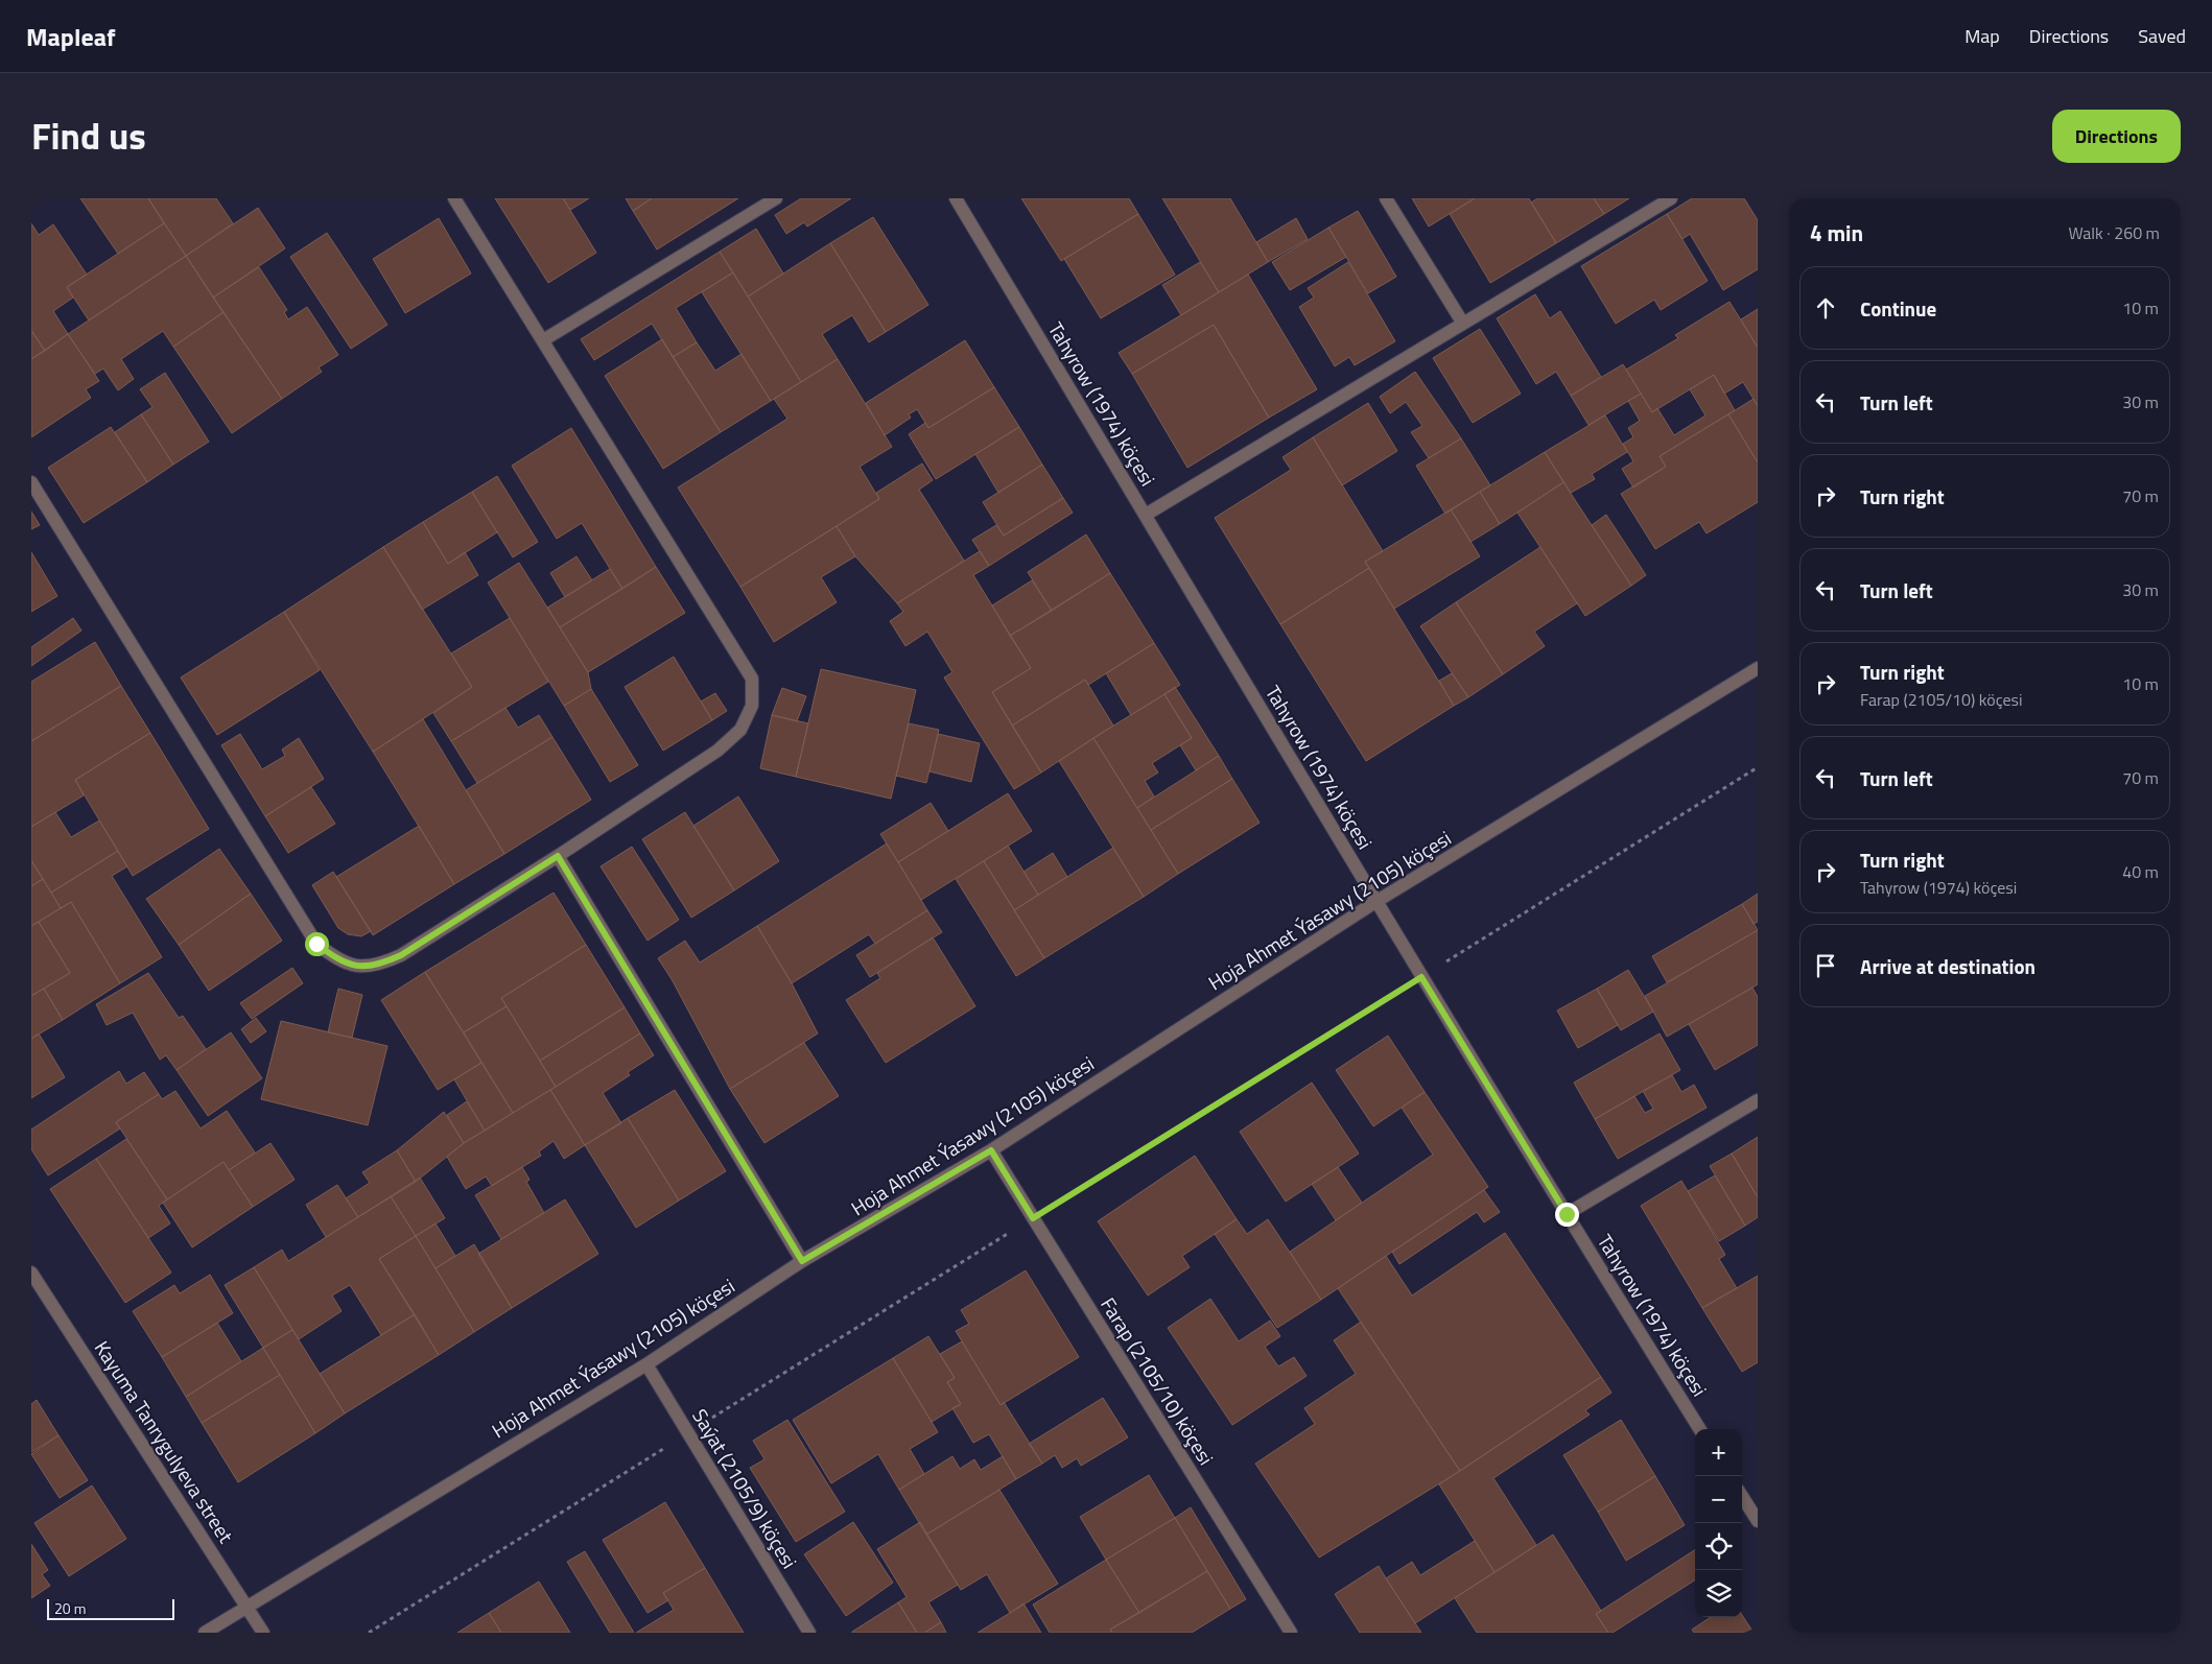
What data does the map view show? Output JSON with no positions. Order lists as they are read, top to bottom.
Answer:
{
  "streets": {
    "street": [
      "Tahyrow (1974) köçesi",
      "Hoja Ahmet Ýasawy (2105) köçesi",
      "Farap (2105/10) köçesi",
      "Kayuma Tanrygulyeva street",
      "Saýat (2105/9) köçesi"
    ]
  },
  "crossings": [
    ["Tahyrow (1974) köçesi", "Hoja Ahmet Ýasawy (2105) köçesi"],
    ["Hoja Ahmet Ýasawy (2105) köçesi", "Farap (2105/10) köçesi"],
    ["Hoja Ahmet Ýasawy (2105) köçesi", "Kayuma Tanrygulyeva street"],
    ["Hoja Ahmet Ýasawy (2105) köçesi", "Saýat (2105/9) köçesi"]
  ],
  "scale_bar": "20 m",
  "page": {
    "header": "Mapleaf",
    "nav": ["Map", "Directions", "Saved"],
    "title": "Find us",
    "buttons": "Directions",
    "heading": ["4 min", "Walk · 260 m"],
    "list": [
      ["Continue", "10 m"],
      ["Turn left", "30 m"],
      ["Turn right", "70 m"],
      ["Turn left", "30 m"],
      ["Turn right", "Farap (2105/10) köçesi", "10 m"],
      ["Turn left", "70 m"],
      ["Turn right", "Tahyrow (1974) köçesi", "40 m"],
      "Arrive at destination"
    ],
    "map_buttons": ["+", "−"],
    "scale": "20 m"
  }
}
